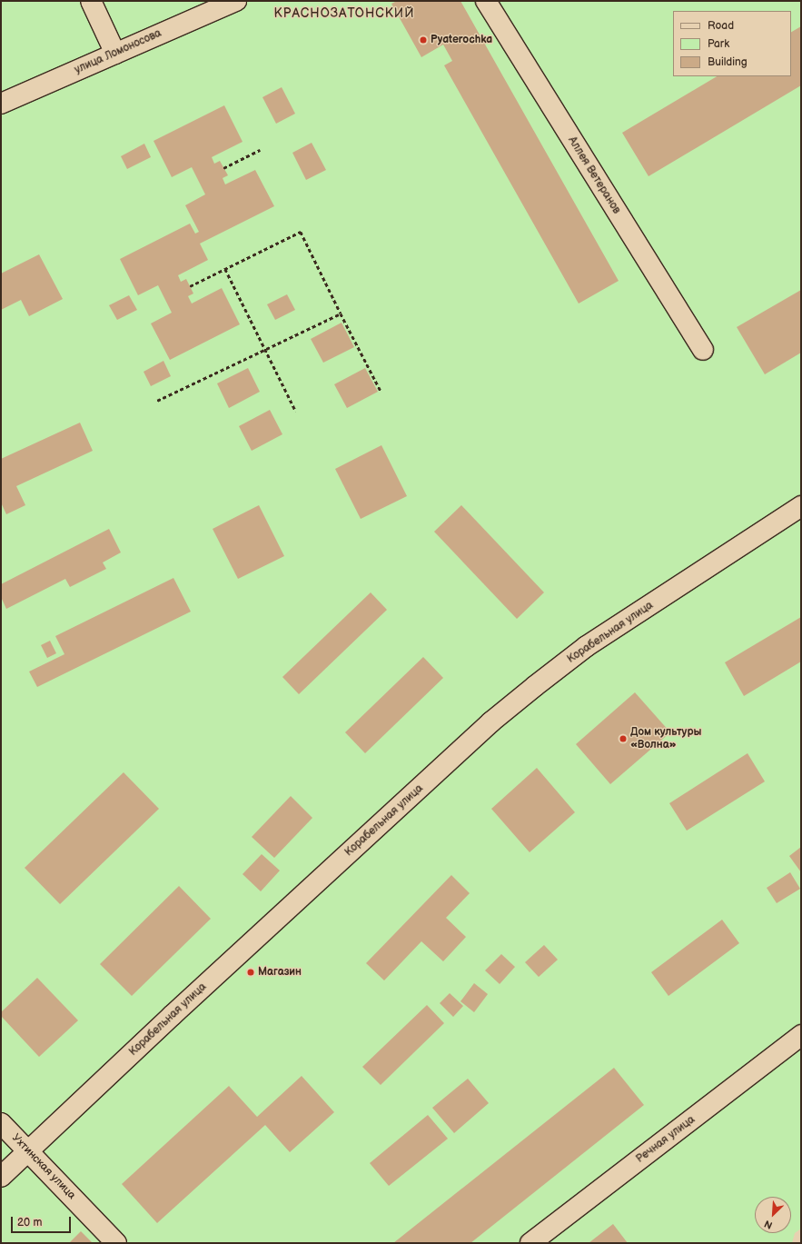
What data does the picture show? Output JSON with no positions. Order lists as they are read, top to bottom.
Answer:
{
  "streets": {
    "street": [
      "улица Ломоносова",
      "Аллея Ветеранов",
      "Корабельная улица",
      "Речная улица",
      "Ухтинская улица"
    ]
  },
  "crossings": [
    ["Корабельная улица", "Ухтинская улица"]
  ],
  "districts": ["КРАСНОЗАТОНСКИЙ"],
  "places": ["Pyaterochka", "Дом культуры «Волна»", "Магазин"],
  "legend": ["Road", "Park", "Building"],
  "scale_bar": "20 m",
  "north": "bottom left"
}
